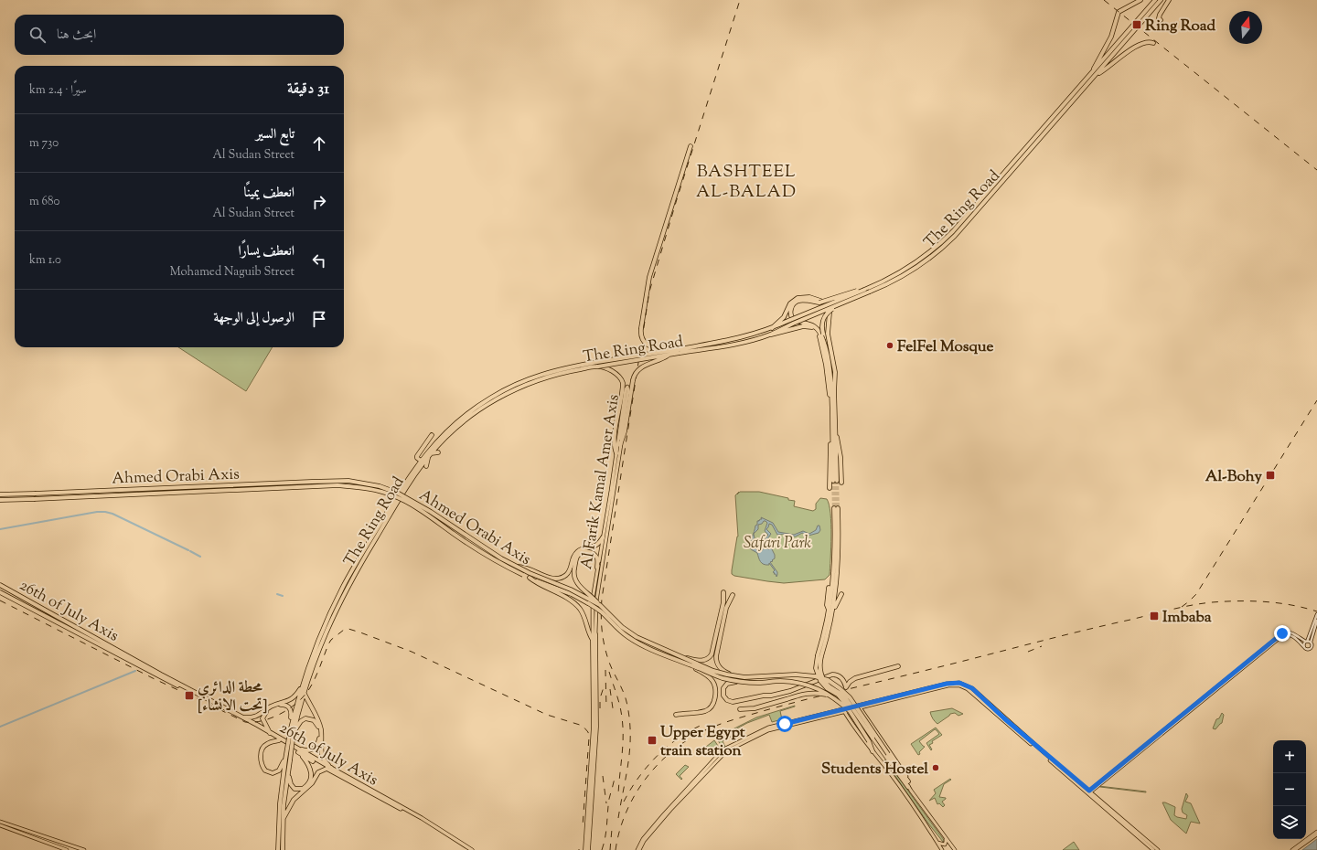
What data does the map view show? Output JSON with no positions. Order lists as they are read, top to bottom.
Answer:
{
  "streets": {
    "highway": [
      "The Ring Road",
      "Ahmed Orabi Axis",
      "Al Farik Kamal Amer Axis",
      "26th of July Axis"
    ]
  },
  "districts": ["BASHTEEL AL-BALAD"],
  "parks": ["Safari Park"],
  "places": {
    "transit": [
      "Ring Road",
      "Al-Bohy",
      "Imbaba",
      "محطة الدائري [تحت الانشاء]",
      "Upper Egypt train station"
    ],
    "other": ["FelFel Mosque", "Students Hostel"]
  },
  "north": "top",
  "page": {
    "search": "ابحث هنا",
    "heading": ["31 دقيقة", "سيرًا · 2.4 km"],
    "list": [
      ["تابع السير", "Al Sudan Street", "730 m"],
      ["انعطف يمينًا", "Al Sudan Street", "680 m"],
      ["انعطف يسارًا", "Mohamed Naguib Street", "1.0 km"],
      "الوصول إلى الوجهة"
    ],
    "map_buttons": ["+", "−"]
  }
}
